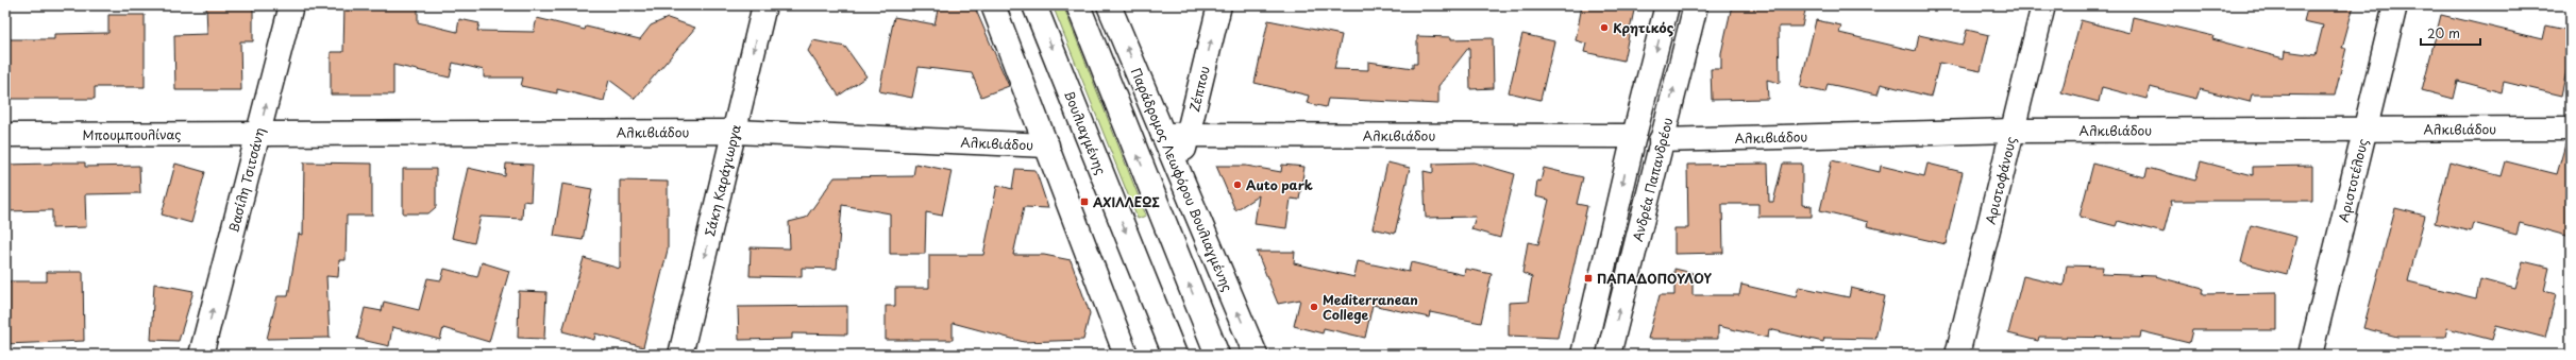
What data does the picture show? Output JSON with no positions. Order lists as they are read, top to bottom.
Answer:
{
  "streets": {
    "street": [
      "Ζέππου",
      "Αλκιβιάδου",
      "Βουλιαγμένης",
      "Μπουμπουλίνας",
      "Ανδρέα Παπανδρέου",
      "Αριστοφάνους",
      "Αριστοτέλους",
      "Βασίλη Τσιτσάνη",
      "Σάκη Καράγιωργα",
      "Παράδρομος Λεωφόρου Βουλιαγμένης"
    ]
  },
  "crossings": [
    ["Ζέππου", "Αλκιβιάδου"],
    ["Ζέππου", "Παράδρομος Λεωφόρου Βουλιαγμένης"],
    ["Αλκιβιάδου", "Μπουμπουλίνας"],
    ["Αλκιβιάδου", "Ανδρέα Παπανδρέου"],
    ["Αλκιβιάδου", "Αριστοφάνους"],
    ["Αλκιβιάδου", "Αριστοτέλους"],
    ["Αλκιβιάδου", "Βασίλη Τσιτσάνη"],
    ["Αλκιβιάδου", "Σάκη Καράγιωργα"],
    ["Αλκιβιάδου", "Παράδρομος Λεωφόρου Βουλιαγμένης"],
    ["Μπουμπουλίνας", "Βασίλη Τσιτσάνη"]
  ],
  "one_way": ["Ζέππου", "Βασίλη Τσιτσάνη", "Σάκη Καράγιωργα"],
  "places": {
    "other": ["Κρητικός", "Auto park", "Mediterranean College"],
    "transit": ["ΑΧΙΛΛΕΩΣ", "ΠΑΠΑΔΟΠΟΥΛΟΥ"]
  },
  "scale_bar": "20 m"
}
